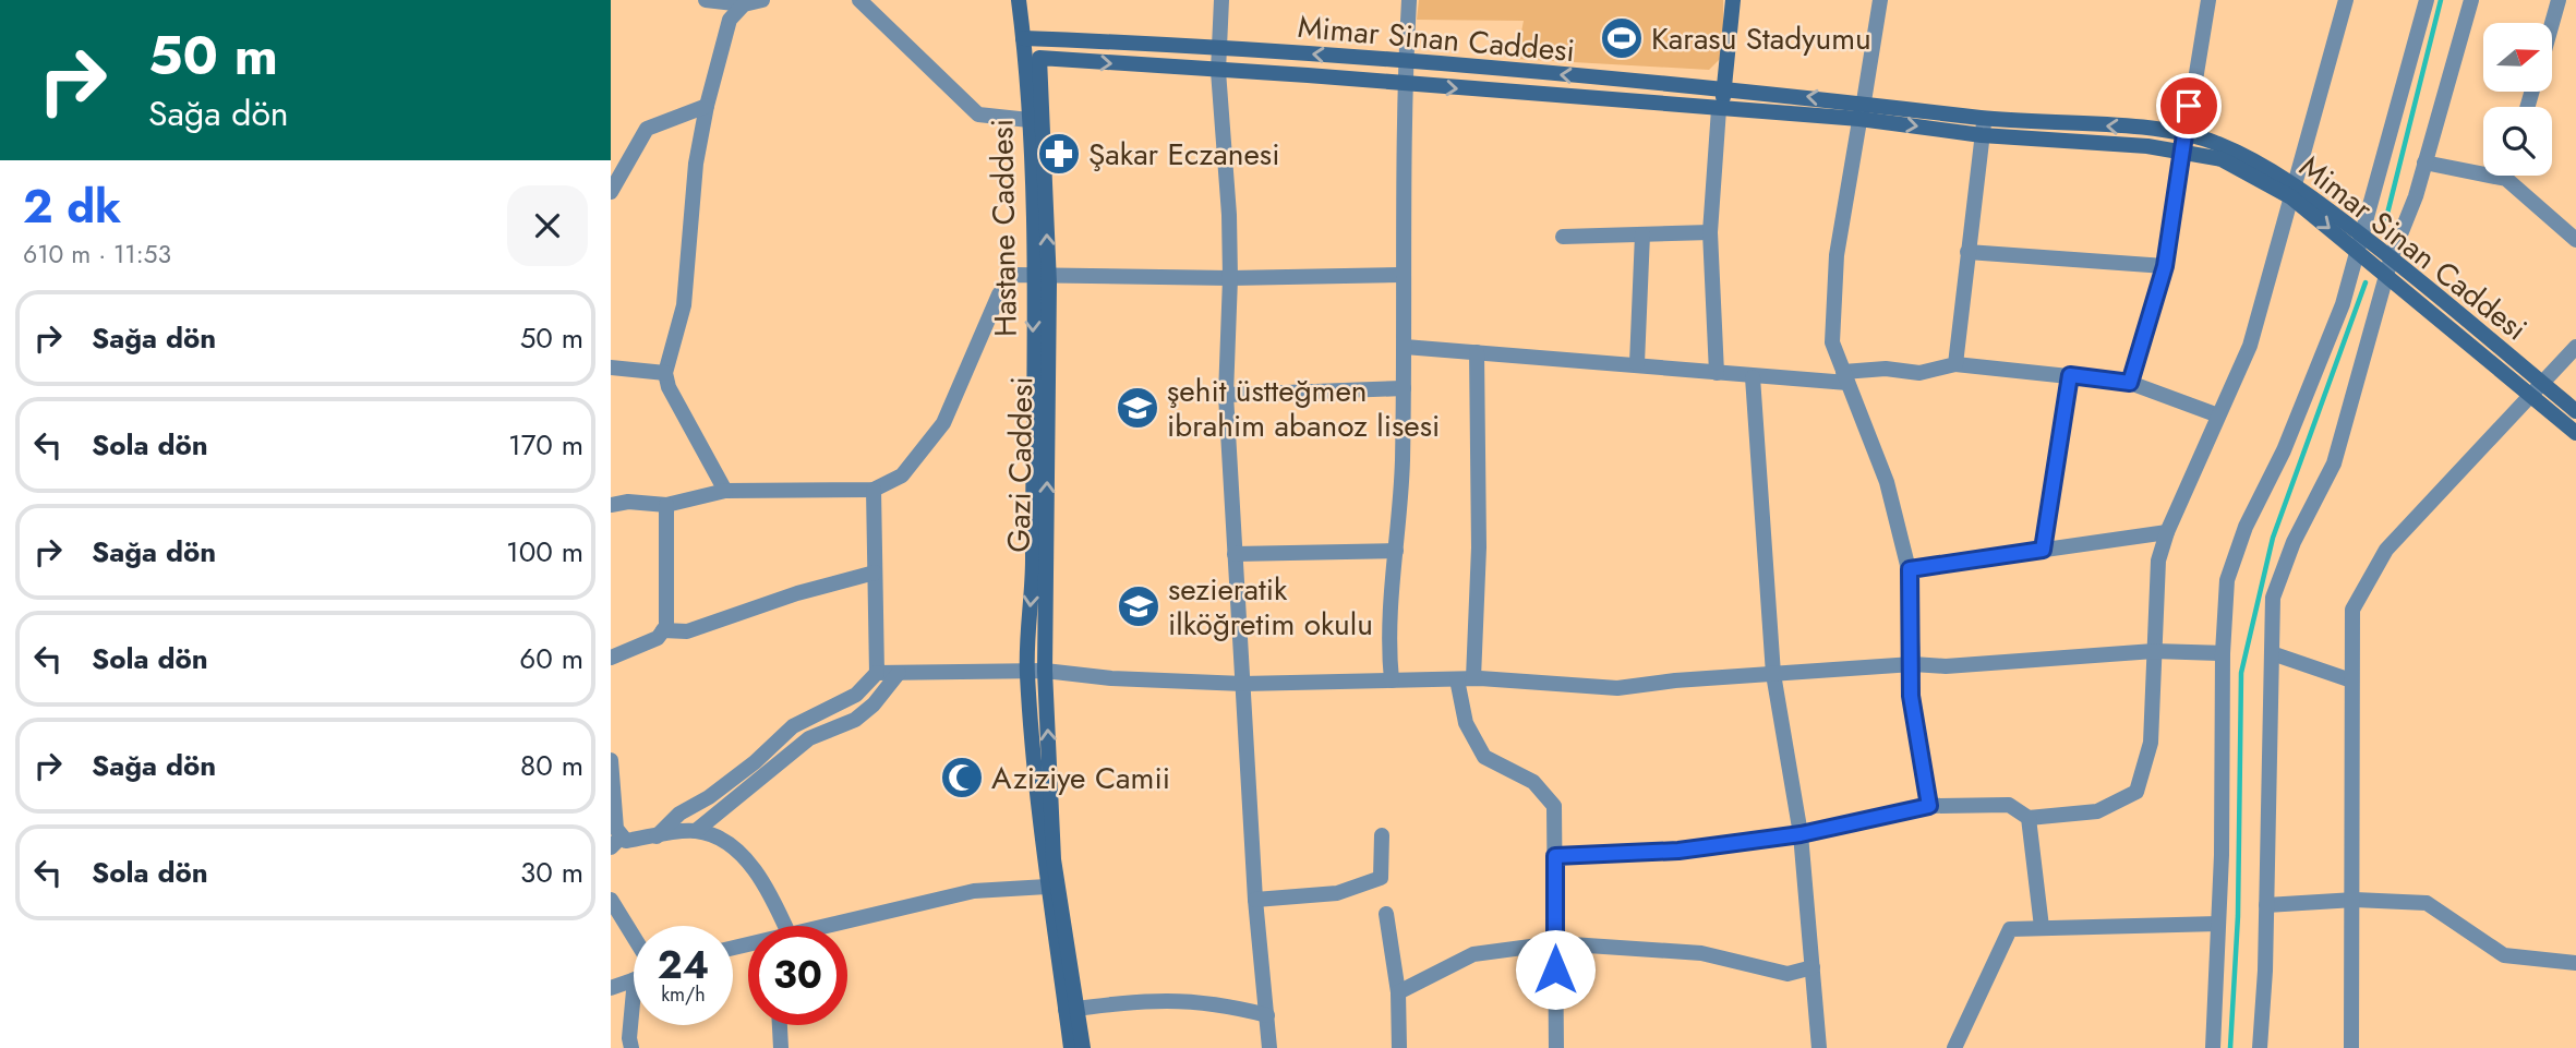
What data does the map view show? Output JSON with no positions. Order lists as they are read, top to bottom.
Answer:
{
  "streets": {
    "main road": ["Mimar Sinan Caddesi", "Hastane Caddesi", "Gazi Caddesi"]
  },
  "crossings": [
    ["Mimar Sinan Caddesi", "Hastane Caddesi"],
    ["Hastane Caddesi", "Gazi Caddesi"]
  ],
  "one_way": ["Hastane Caddesi", "Gazi Caddesi"],
  "places": {
    "sports": ["Karasu Stadyumu"],
    "pharmacy": ["Şakar Eczanesi"],
    "school or university": ["şehit üstteğmen ibrahim abanoz lisesi", "sezieratik ilköğretim okulu"],
    "mosque": ["Aziziye Camii"]
  },
  "north": "right",
  "page": {
    "turn": ["50 m", "Sağa dön"],
    "heading": ["2 dk", "610 m · 11:53"],
    "list": [
      {
        "name": "Sağa dön",
        "value": "50 m"
      },
      {
        "name": "Sola dön",
        "value": "170 m"
      },
      {
        "name": "Sağa dön",
        "value": "100 m"
      },
      {
        "name": "Sola dön",
        "value": "60 m"
      },
      {
        "name": "Sağa dön",
        "value": "80 m"
      },
      {
        "name": "Sola dön",
        "value": "30 m"
      }
    ],
    "speed": "24 km/h",
    "limit": "30"
  }
}
